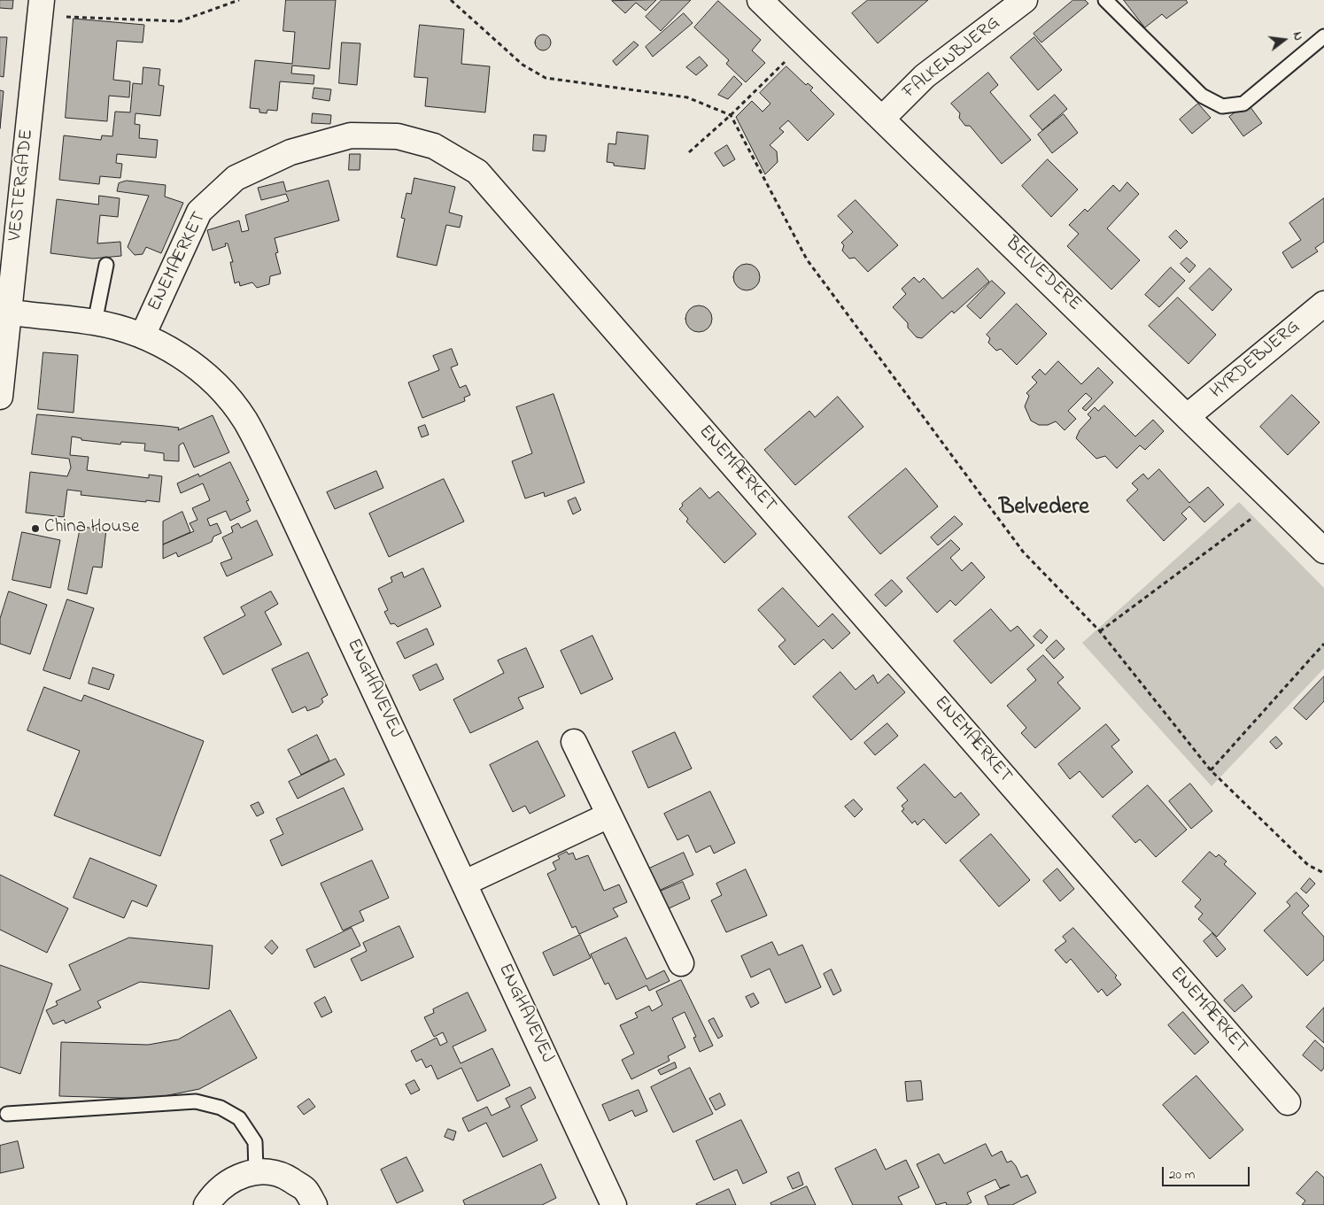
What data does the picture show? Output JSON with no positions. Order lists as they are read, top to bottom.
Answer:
{
  "streets": {
    "street": [
      "FALKENBJERG",
      "VESTERGADE",
      "ENEMÆRKET",
      "BELVEDERE",
      "HYRDEBJERG",
      "ENGHAVEVEJ"
    ]
  },
  "crossings": [
    ["FALKENBJERG", "BELVEDERE"],
    ["VESTERGADE", "ENGHAVEVEJ"],
    ["ENEMÆRKET", "ENGHAVEVEJ"],
    ["BELVEDERE", "HYRDEBJERG"]
  ],
  "districts": ["Belvedere"],
  "places": ["China House"],
  "scale_bar": "20 m",
  "north": "right"
}
